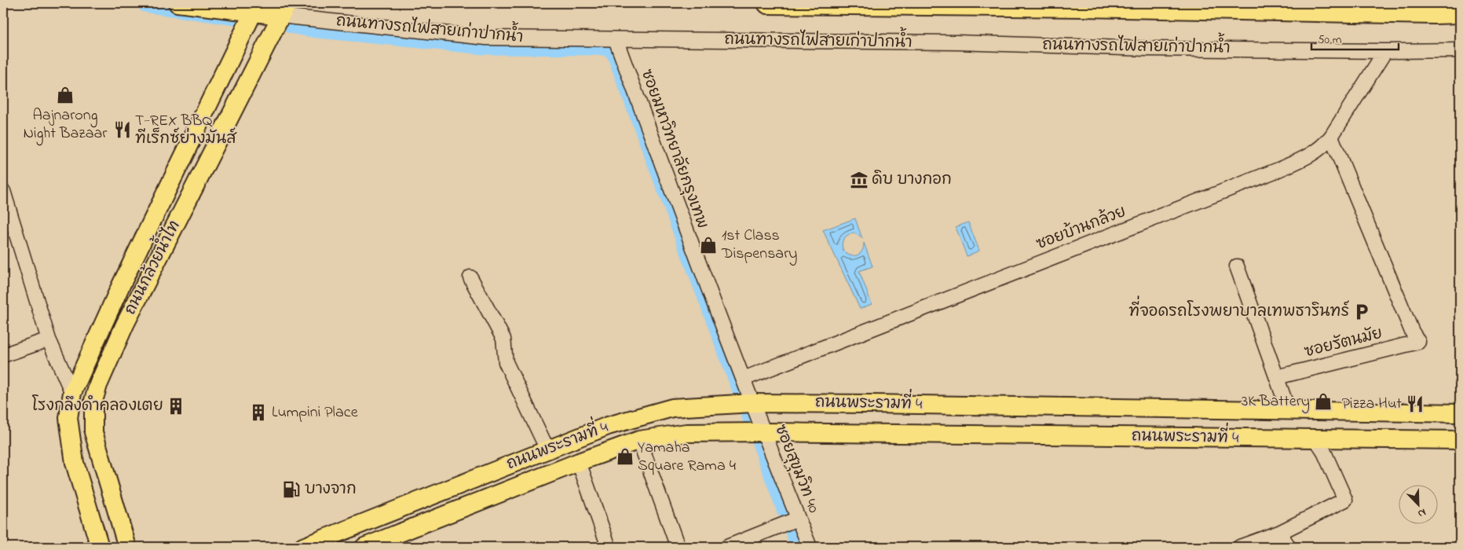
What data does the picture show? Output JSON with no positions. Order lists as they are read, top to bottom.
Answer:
{
  "streets": {
    "main road": ["ถนนทางรถไฟสายเก่าปากน้ำ", "ถนนกล้วยน้ำไท", "ถนนพระรามที่ 4"],
    "street": [
      "ซอยมหาวิทยาลัยกรุงเทพ",
      "ซอยบ้านกล้วย",
      "ซอยรัตนมัย",
      "ซอยสุขุมวิท 40"
    ]
  },
  "crossings": [
    ["ถนนทางรถไฟสายเก่าปากน้ำ", "ซอยมหาวิทยาลัยกรุงเทพ"],
    ["ถนนทางรถไฟสายเก่าปากน้ำ", "ซอยบ้านกล้วย"],
    ["ถนนทางรถไฟสายเก่าปากน้ำ", "ถนนกล้วยน้ำไท"],
    ["ซอยมหาวิทยาลัยกรุงเทพ", "ซอยบ้านกล้วย"],
    ["ซอยมหาวิทยาลัยกรุงเทพ", "ถนนพระรามที่ 4"],
    ["ซอยมหาวิทยาลัยกรุงเทพ", "ซอยสุขุมวิท 40"],
    ["ซอยบ้านกล้วย", "ซอยรัตนมัย"],
    ["ถนนพระรามที่ 4", "ซอยสุขุมวิท 40"]
  ],
  "places": {
    "shop": [
      "Aajnarong Night Bazaar",
      "1st Class Dispensary",
      "3K Battery",
      "Yamaha Square Rama 4"
    ],
    "restaurant": ["T-REX BBQ ทีเร็กซ์ย่างมันส์", "Pizza Hut"],
    "museum": ["ดิบ บางกอก"],
    "parking": ["ที่จอดรถโรงพยาบาลเทพธารินทร์"],
    "building": ["โรงกลึงดำคลองเตย", "Lumpini Place"],
    "fuel station": ["บางจาก"]
  },
  "scale_bar": "50 m",
  "north": "bottom right"
}
